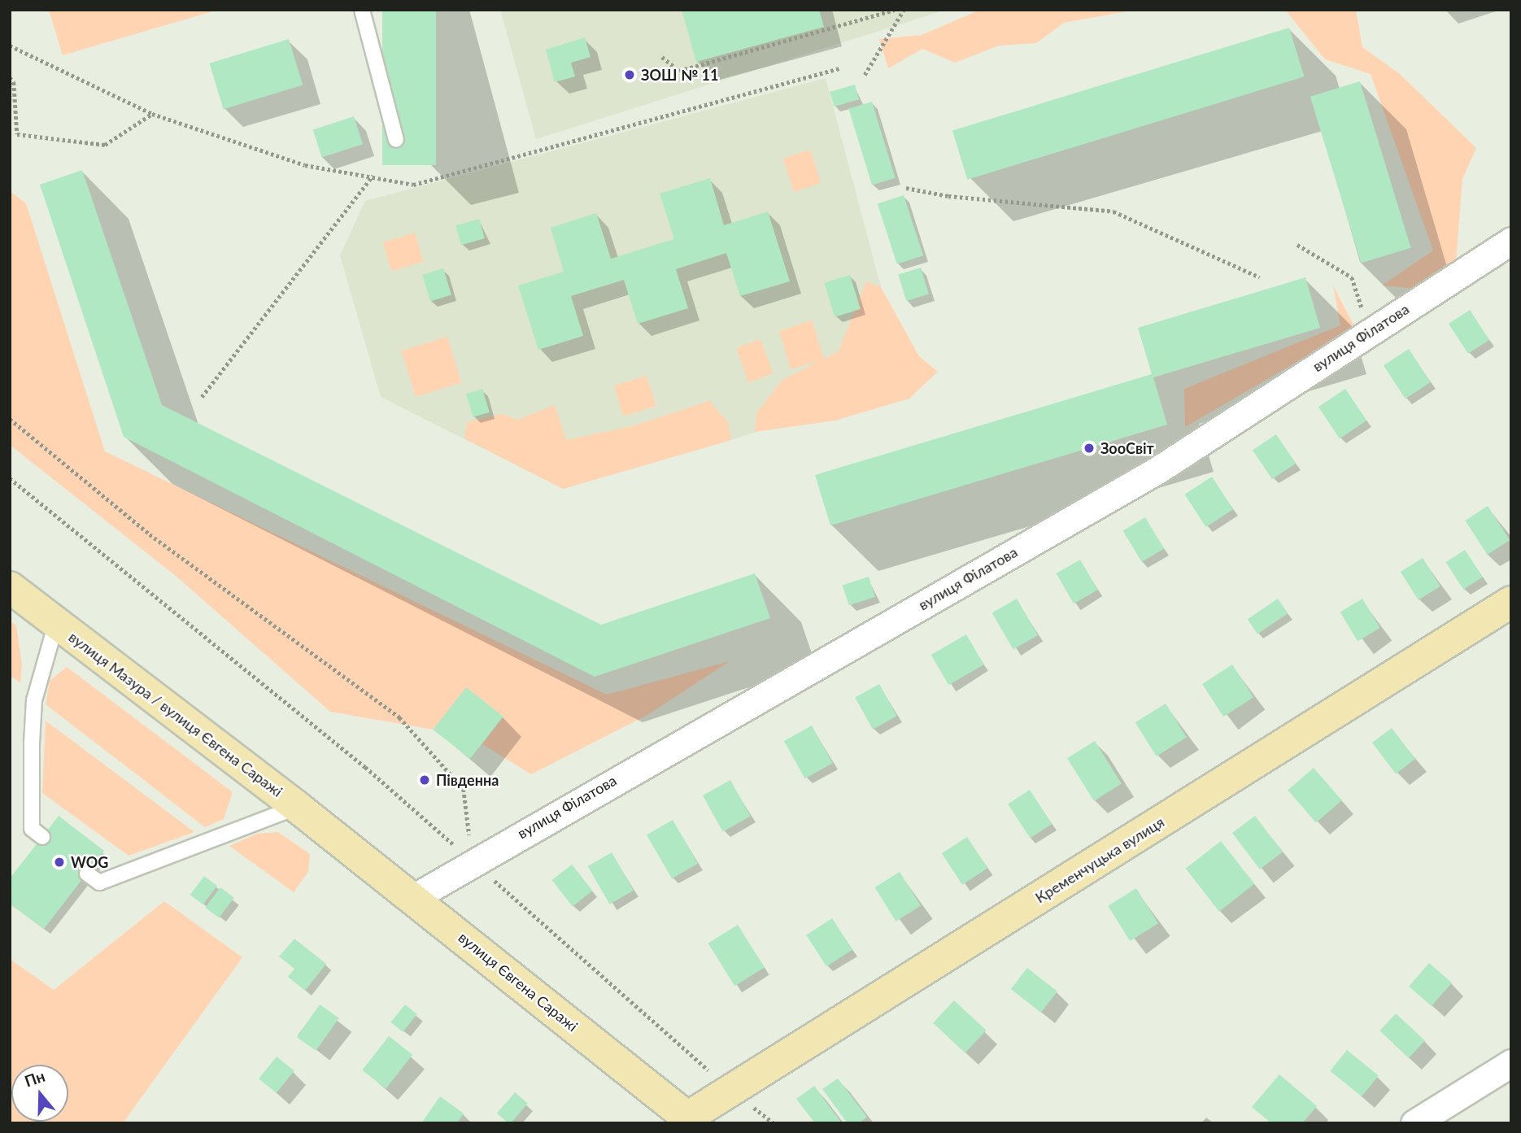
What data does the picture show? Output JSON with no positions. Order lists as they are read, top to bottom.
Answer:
{
  "streets": {
    "street": [
      "вулиця Філатова",
      "вулиця Мазура / вулиця Євгена Саражі",
      "Кременчуцька вулиця",
      "вулиця Євгена Саражі"
    ]
  },
  "crossings": [
    ["вулиця Філатова", "вулиця Євгена Саражі"],
    ["вулиця Мазура / вулиця Євгена Саражі", "вулиця Євгена Саражі"],
    ["Кременчуцька вулиця", "вулиця Євгена Саражі"]
  ],
  "places": [
    "ЗОШ № 11",
    "ЗооСвiт",
    "Південна",
    "WOG"
  ],
  "north": "top"
}
